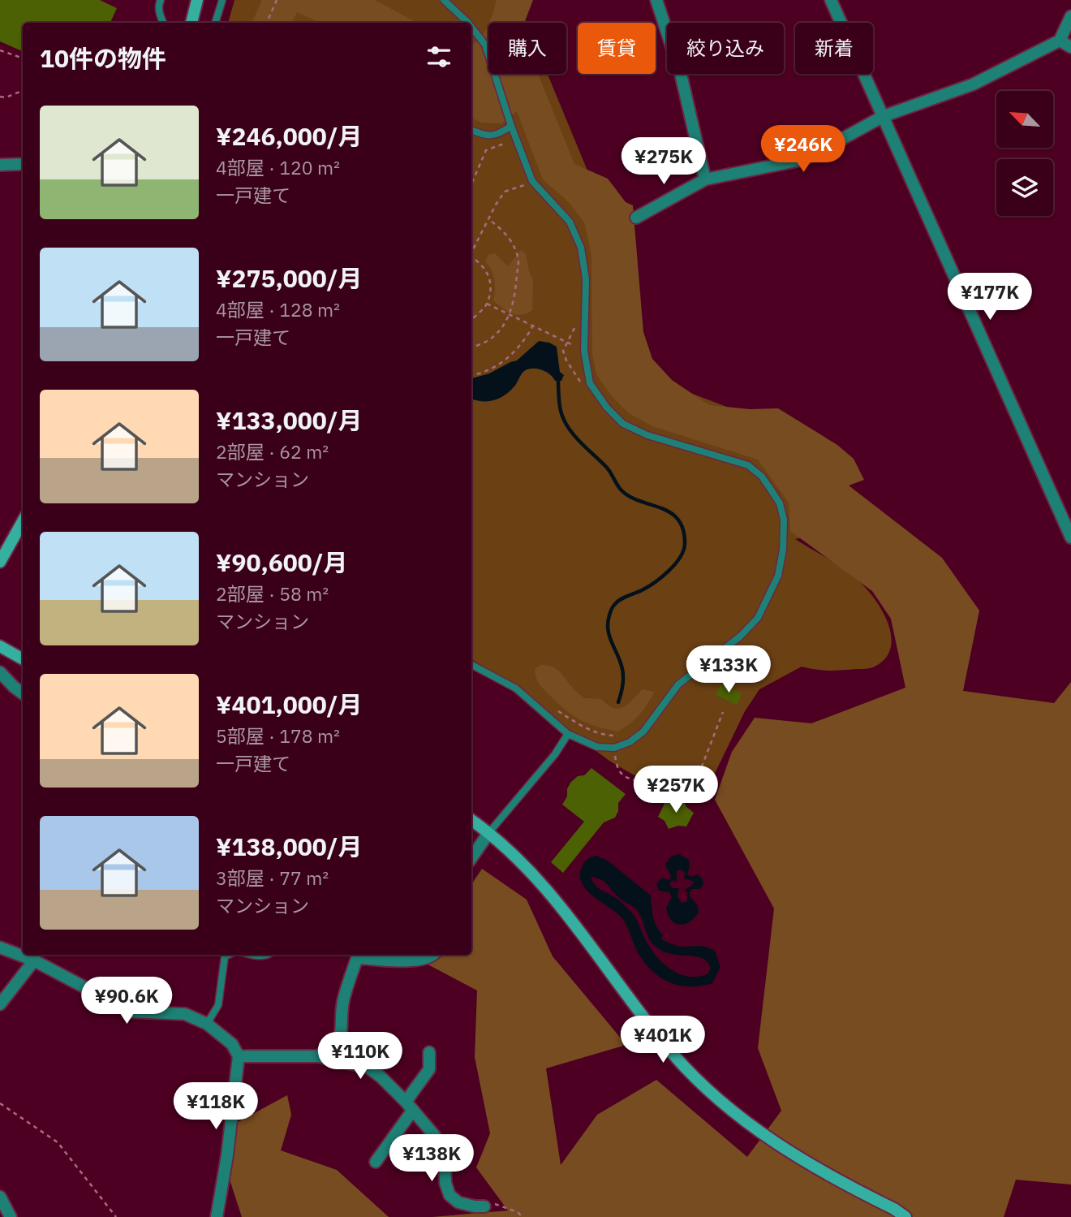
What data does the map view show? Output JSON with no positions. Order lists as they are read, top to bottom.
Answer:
{
  "north": "top left",
  "page": {
    "chip": [
      "購入",
      "賃貸",
      "絞り込み",
      "新着"
    ],
    "heading": "10件の物件",
    "list": [
      {
        "name": "¥246,000/月",
        "note": "4部屋 · 120 m² · 一戸建て"
      },
      {
        "name": "¥275,000/月",
        "note": "4部屋 · 128 m² · 一戸建て"
      },
      {
        "name": "¥133,000/月",
        "note": "2部屋 · 62 m² · マンション"
      },
      {
        "name": "¥90,600/月",
        "note": "2部屋 · 58 m² · マンション"
      },
      {
        "name": "¥401,000/月",
        "note": "5部屋 · 178 m² · 一戸建て"
      },
      {
        "name": "¥138,000/月",
        "note": "3部屋 · 77 m² · マンション"
      }
    ],
    "price": [
      "¥246K",
      "¥275K",
      "¥177K",
      "¥133K",
      "¥257K",
      "¥90.6K",
      "¥401K",
      "¥110K",
      "¥118K",
      "¥138K"
    ]
  }
}
